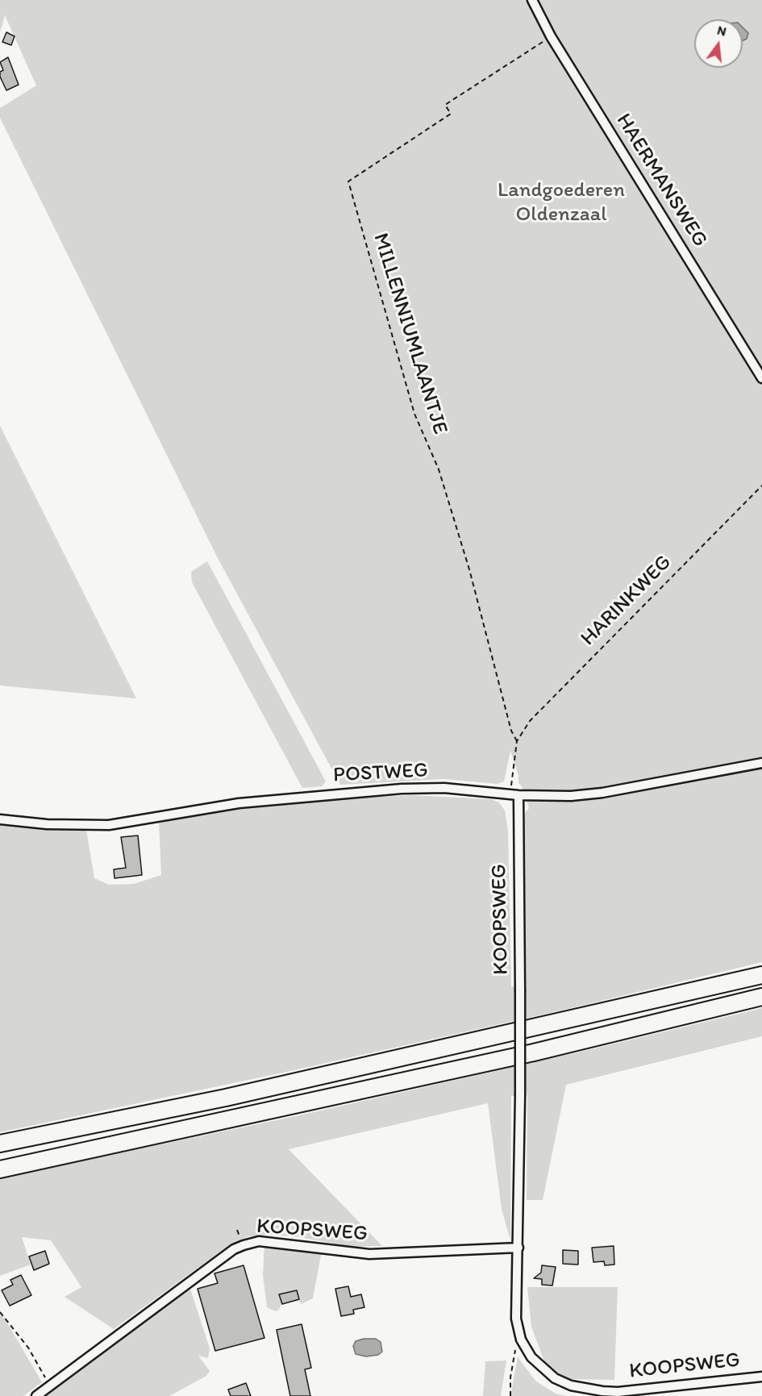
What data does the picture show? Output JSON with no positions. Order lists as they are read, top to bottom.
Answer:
{
  "streets": {
    "street": ["HAERMANSWEG", "POSTWEG", "KOOPSWEG"],
    "path": ["MILLENNIUMLAANTJE", "HARINKWEG"]
  },
  "crossings": [
    ["HAERMANSWEG", "MILLENNIUMLAANTJE"],
    ["MILLENNIUMLAANTJE", "HARINKWEG"],
    ["POSTWEG", "KOOPSWEG"]
  ],
  "parks": ["Landgoederen Oldenzaal"],
  "north": "top"
}
